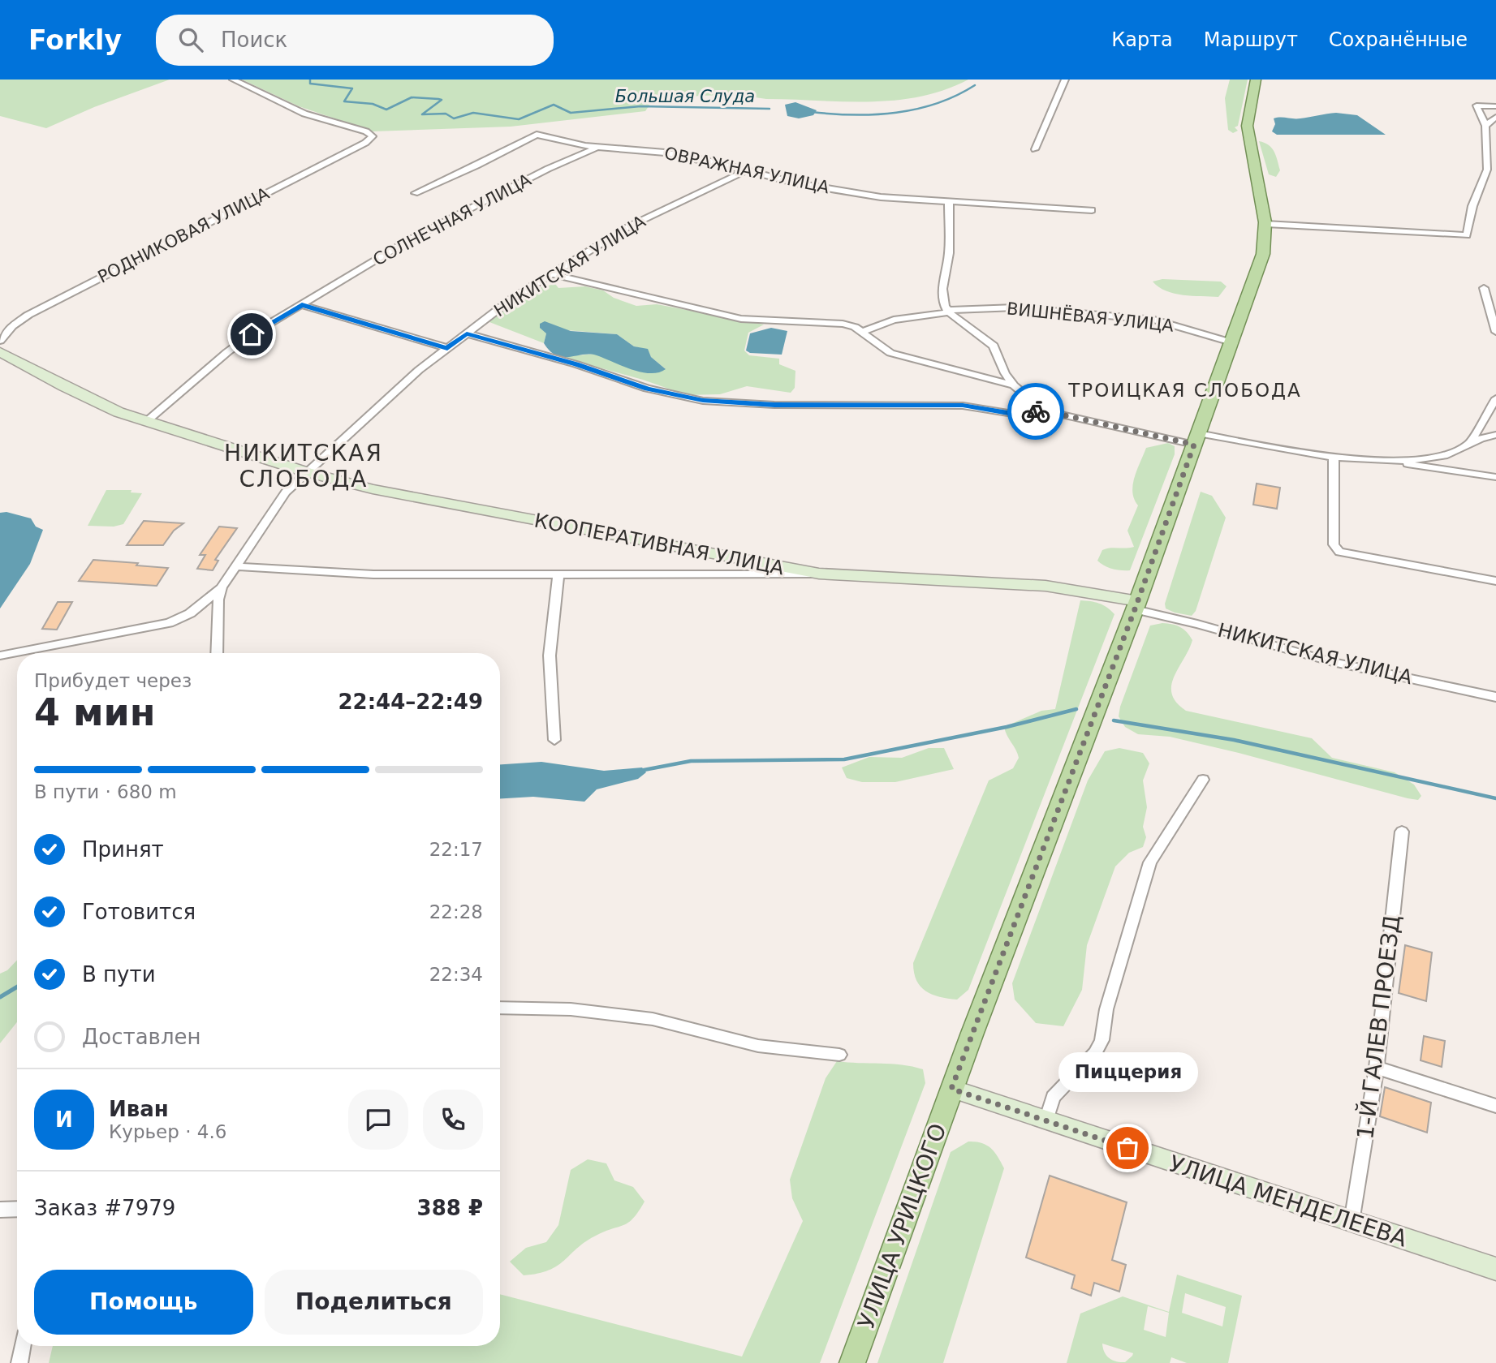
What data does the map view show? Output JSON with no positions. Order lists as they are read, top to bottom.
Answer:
{
  "streets": {
    "main road": ["УЛИЦА УРИЦКОГО"],
    "street": [
      "ОВРАЖНАЯ УЛИЦА",
      "СОЛНЕЧНАЯ УЛИЦА",
      "РОДНИКОВАЯ УЛИЦА",
      "НИКИТСКАЯ УЛИЦА",
      "ВИШНЁВАЯ УЛИЦА",
      "КООПЕРАТИВНАЯ УЛИЦА",
      "1-Й ГАЛЕВ ПРОЕЗД",
      "УЛИЦА МЕНДЕЛЕЕВА"
    ]
  },
  "crossings": [
    ["ОВРАЖНАЯ УЛИЦА", "СОЛНЕЧНАЯ УЛИЦА"],
    ["ОВРАЖНАЯ УЛИЦА", "НИКИТСКАЯ УЛИЦА"],
    ["СОЛНЕЧНАЯ УЛИЦА", "КООПЕРАТИВНАЯ УЛИЦА"],
    ["НИКИТСКАЯ УЛИЦА", "КООПЕРАТИВНАЯ УЛИЦА"],
    ["НИКИТСКАЯ УЛИЦА", "УЛИЦА УРИЦКОГО"],
    ["ВИШНЁВАЯ УЛИЦА", "УЛИЦА УРИЦКОГО"],
    ["КООПЕРАТИВНАЯ УЛИЦА", "УЛИЦА УРИЦКОГО"],
    ["1-Й ГАЛЕВ ПРОЕЗД", "УЛИЦА МЕНДЕЛЕЕВА"],
    ["УЛИЦА МЕНДЕЛЕЕВА", "УЛИЦА УРИЦКОГО"]
  ],
  "districts": ["ТРОИЦКАЯ СЛОБОДА", "НИКИТСКАЯ СЛОБОДА"],
  "water": ["Большая Слуда"],
  "places": ["Пиццерия"],
  "page": {
    "header": "Forkly",
    "search": "Поиск",
    "nav": ["Карта", "Маршрут", "Сохранённые"],
    "heading": ["4 мин", "Прибудет через", "22:44–22:49"],
    "panel": [
      "Иван",
      "Курьер · 4.6",
      "Заказ #7979",
      "388 ₽"
    ],
    "bar": "В пути · 680 m",
    "list": [
      ["Принят", "22:17"],
      ["Готовится", "22:28"],
      ["В пути", "22:34"],
      "Доставлен"
    ],
    "bubble": "Пиццерия",
    "round": "И",
    "buttons": ["Помощь", "Поделиться"]
  }
}
